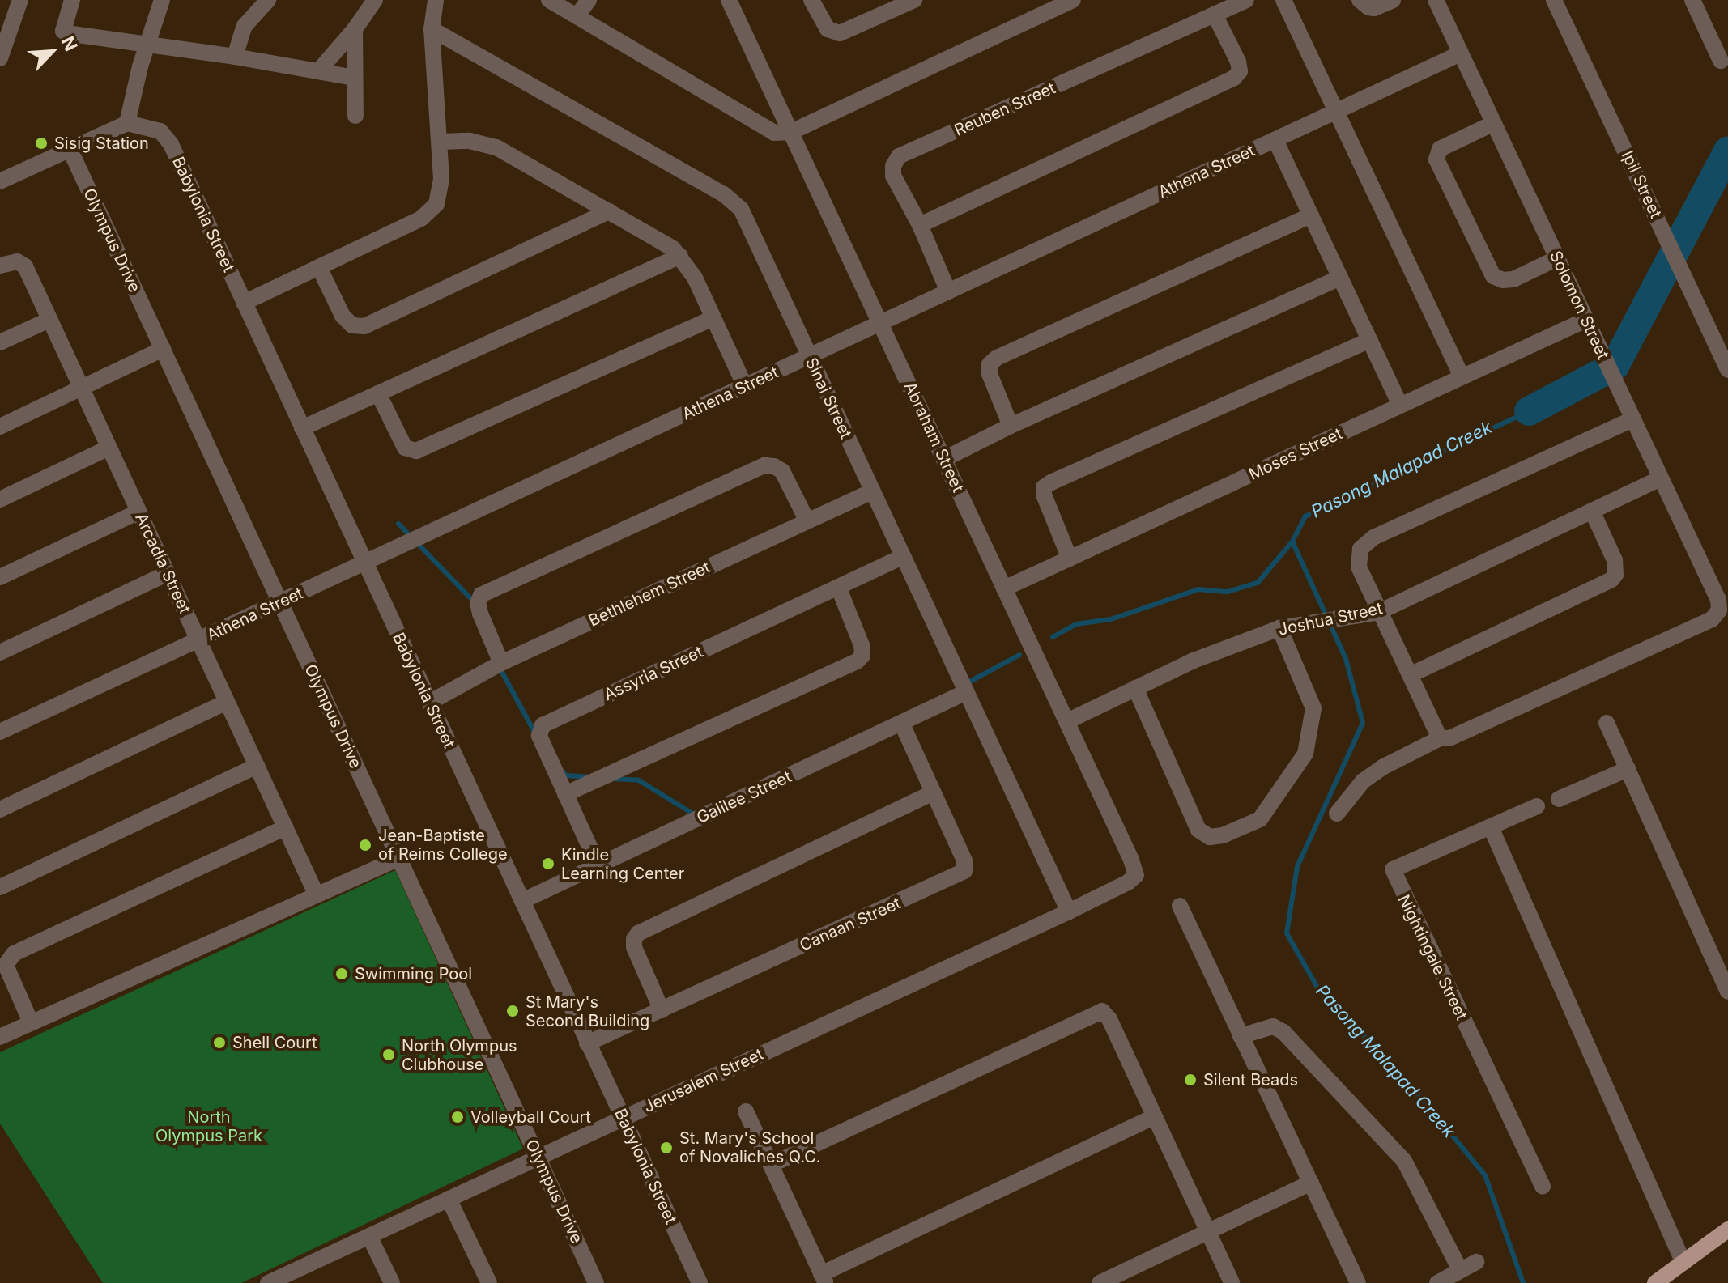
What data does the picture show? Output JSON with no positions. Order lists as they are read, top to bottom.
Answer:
{
  "streets": {
    "street": [
      "Reuben Street",
      "Athena Street",
      "Ipil Street",
      "Babylonia Street",
      "Olympus Drive",
      "Solomon Street",
      "Sinai Street",
      "Abraham Street",
      "Moses Street",
      "Arcadia Street",
      "Bethlehem Street",
      "Joshua Street",
      "Assyria Street",
      "Galilee Street",
      "Canaan Street",
      "Nightingale Street",
      "Jerusalem Street"
    ]
  },
  "crossings": [
    ["Reuben Street", "Athena Street"],
    ["Athena Street", "Babylonia Street"],
    ["Athena Street", "Olympus Drive"],
    ["Athena Street", "Solomon Street"],
    ["Athena Street", "Sinai Street"],
    ["Athena Street", "Abraham Street"],
    ["Athena Street", "Arcadia Street"],
    ["Babylonia Street", "Bethlehem Street"],
    ["Babylonia Street", "Galilee Street"],
    ["Babylonia Street", "Canaan Street"],
    ["Babylonia Street", "Jerusalem Street"],
    ["Olympus Drive", "Jerusalem Street"],
    ["Solomon Street", "Moses Street"],
    ["Solomon Street", "Joshua Street"],
    ["Sinai Street", "Bethlehem Street"],
    ["Sinai Street", "Assyria Street"],
    ["Sinai Street", "Galilee Street"],
    ["Sinai Street", "Jerusalem Street"],
    ["Abraham Street", "Moses Street"],
    ["Abraham Street", "Joshua Street"],
    ["Abraham Street", "Jerusalem Street"],
    ["Assyria Street", "Galilee Street"],
    ["Galilee Street", "Canaan Street"]
  ],
  "water": ["Pasong Malapad Creek"],
  "parks": ["North Olympus Park"],
  "places": [
    "Sisig Station",
    "Jean-Baptiste of Reims College",
    "Kindle Learning Center",
    "Swimming Pool",
    "St Mary's Second Building",
    "Shell Court",
    "North Olympus Clubhouse",
    "Silent Beads",
    "Volleyball Court",
    "St. Mary's School of Novaliches Q.C."
  ],
  "north": "top right"
}
